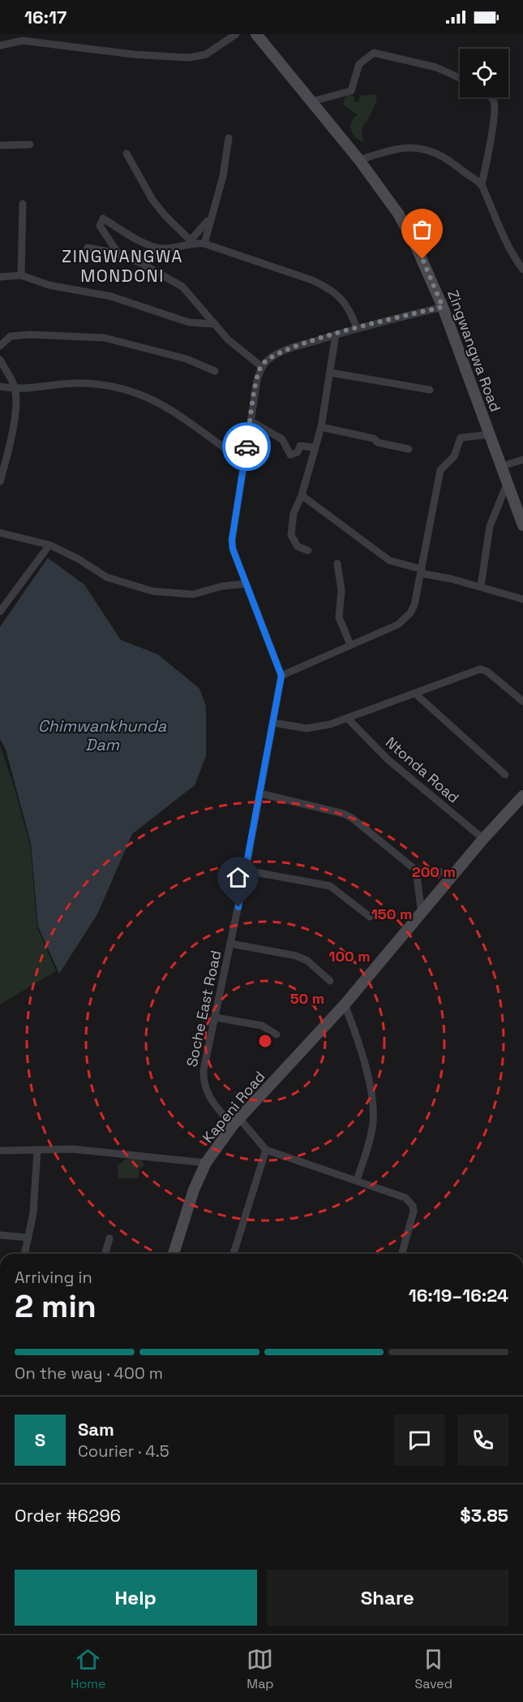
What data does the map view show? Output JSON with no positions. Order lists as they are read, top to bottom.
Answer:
{
  "streets": {
    "main road": ["Zingwangwa Road", "Kapeni Road"],
    "street": ["Ntonda Road", "Soche East Road"]
  },
  "crossings": [
    ["Ntonda Road", "Kapeni Road"],
    ["Soche East Road", "Kapeni Road"]
  ],
  "districts": ["ZINGWANGWA MONDONI"],
  "water": ["Chimwankhunda Dam"],
  "page": {
    "status": "16:17",
    "heading": ["2 min", "Arriving in", "16:19–16:24"],
    "panel": [
      "Sam",
      "Courier · 4.5",
      "Order #6296",
      "$3.85"
    ],
    "bar": "On the way · 400 m",
    "round": "S",
    "buttons": ["Help", "Share"],
    "tabs": ["Home", "Map", "Saved"]
  },
  "rings": [
    "200 m",
    "150 m",
    "100 m",
    "50 m"
  ]
}
